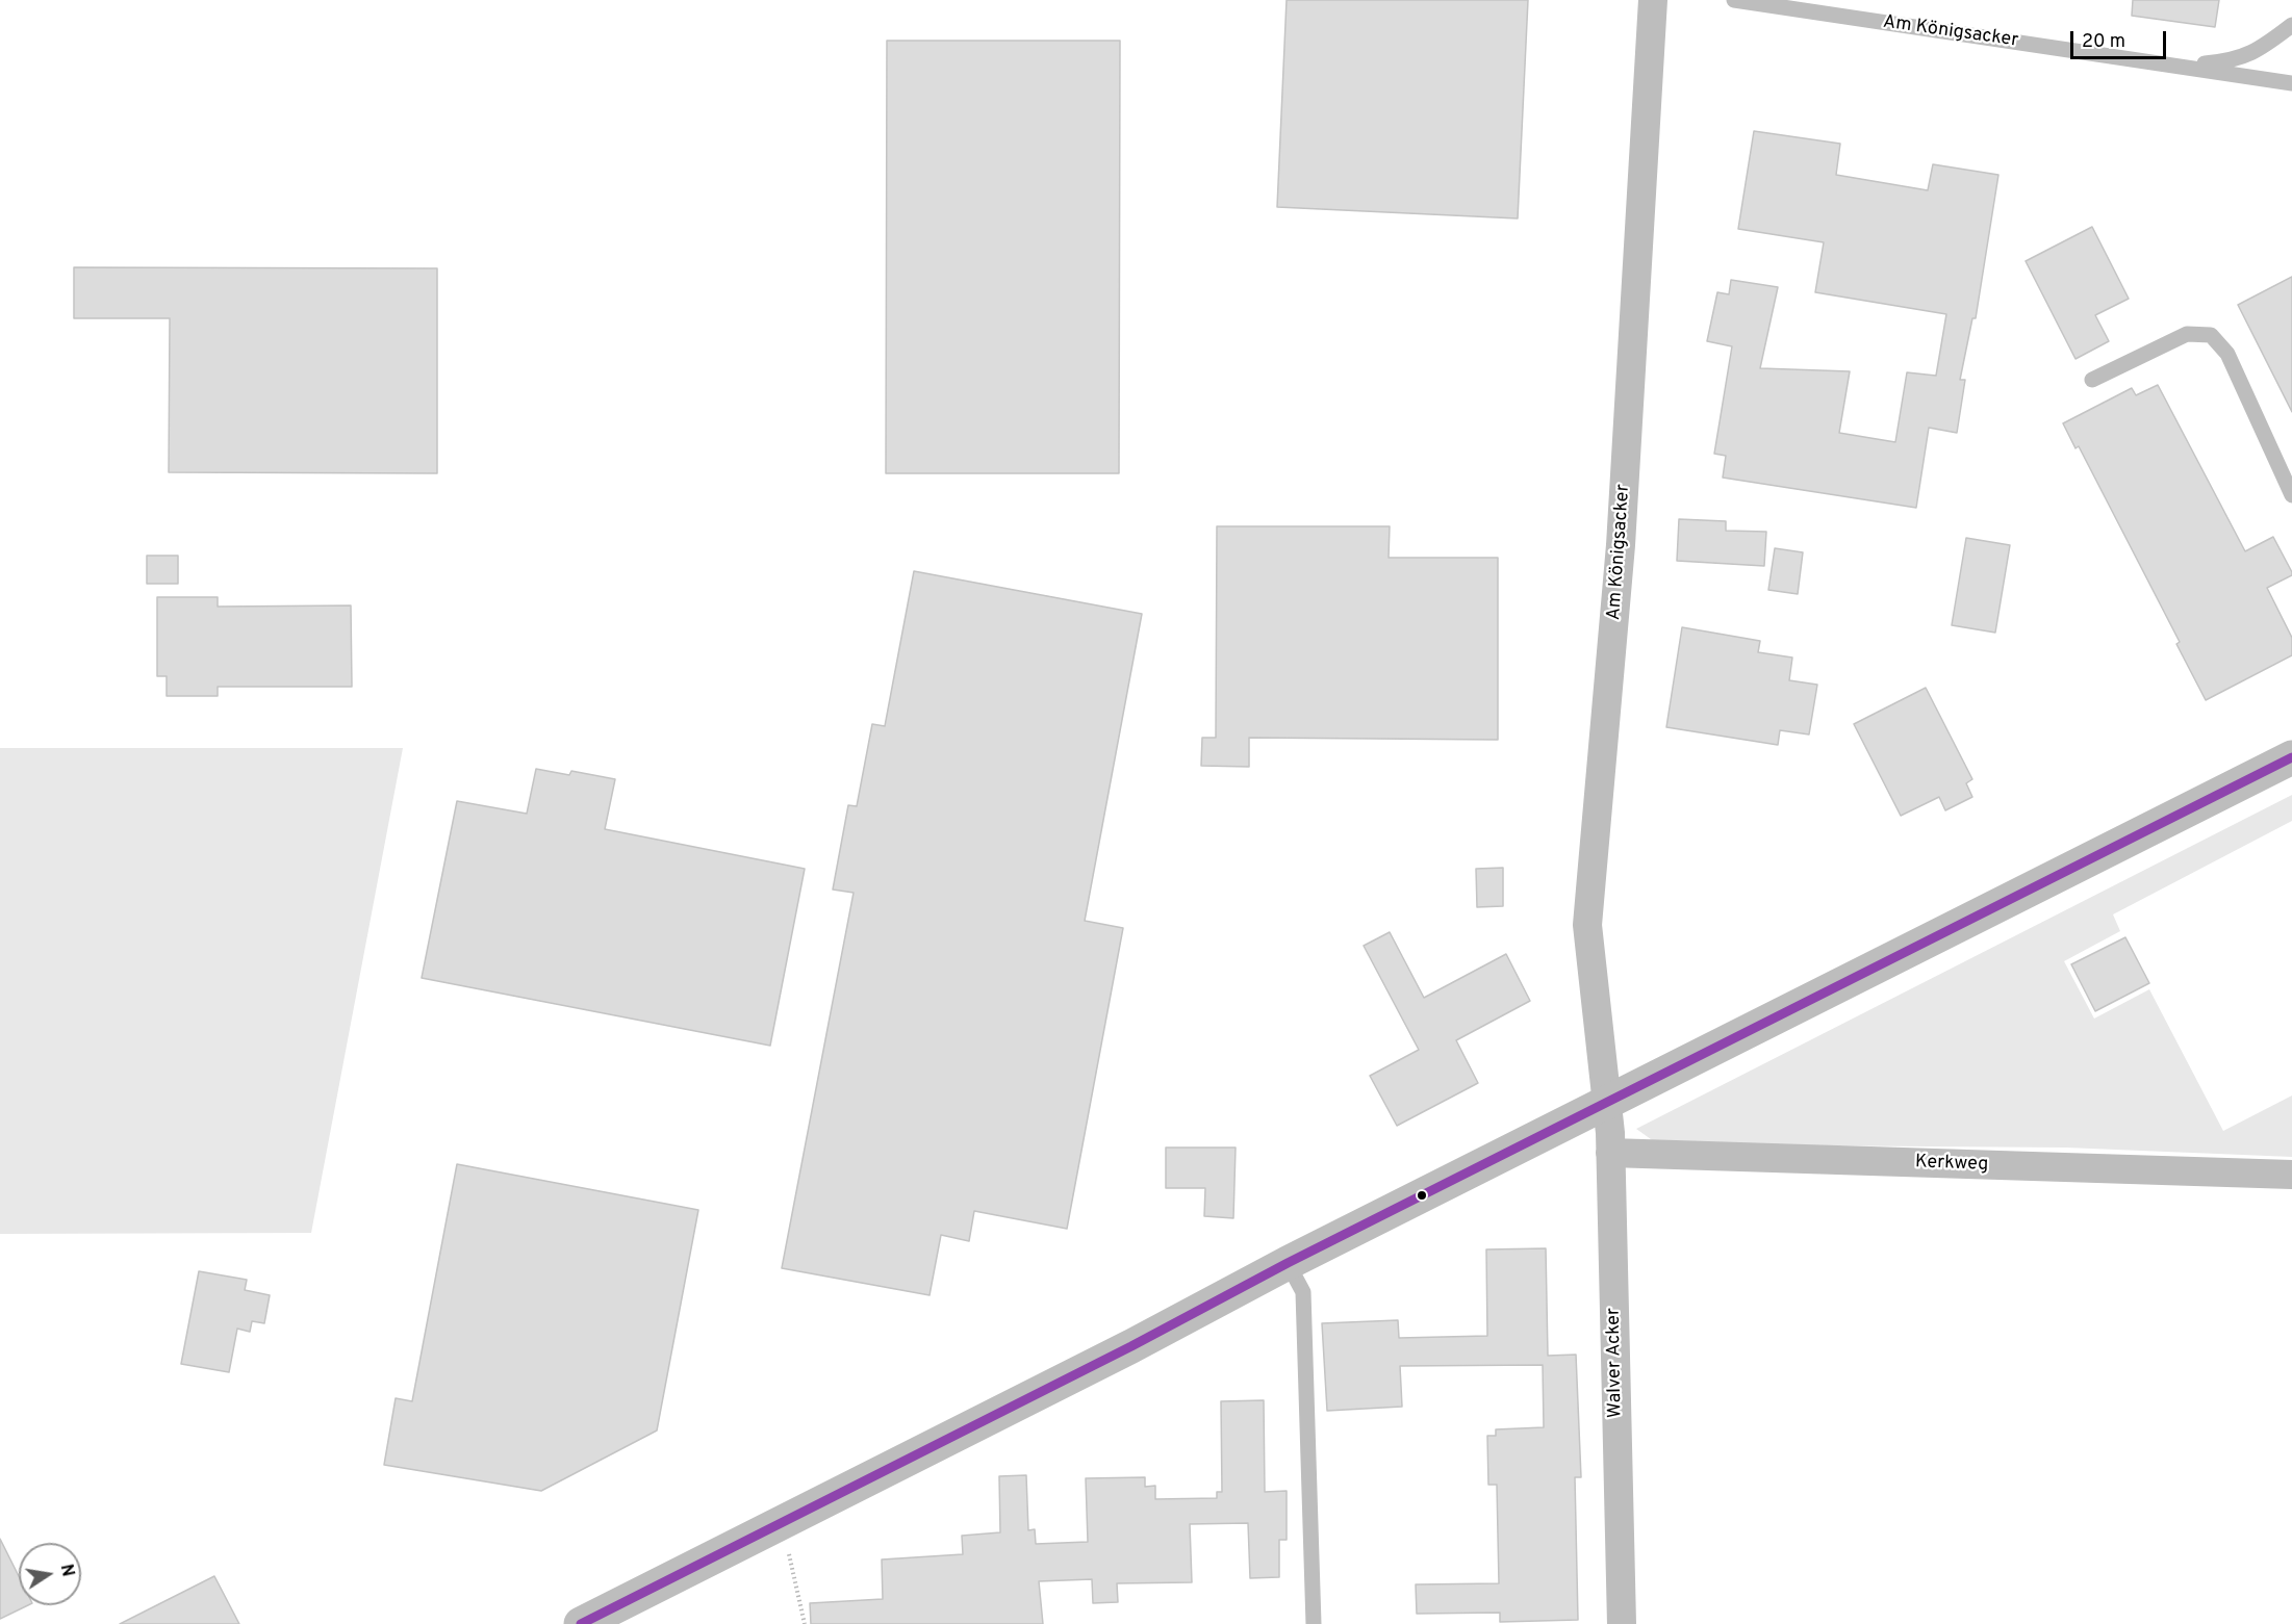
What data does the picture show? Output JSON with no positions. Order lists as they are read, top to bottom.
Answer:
{
  "streets": {
    "street": ["Am Königsacker", "Kerkweg", "Walver Acker"]
  },
  "crossings": [
    ["Am Königsacker", "Walver Acker"],
    ["Kerkweg", "Walver Acker"]
  ],
  "scale_bar": "20 m",
  "north": "right"
}
